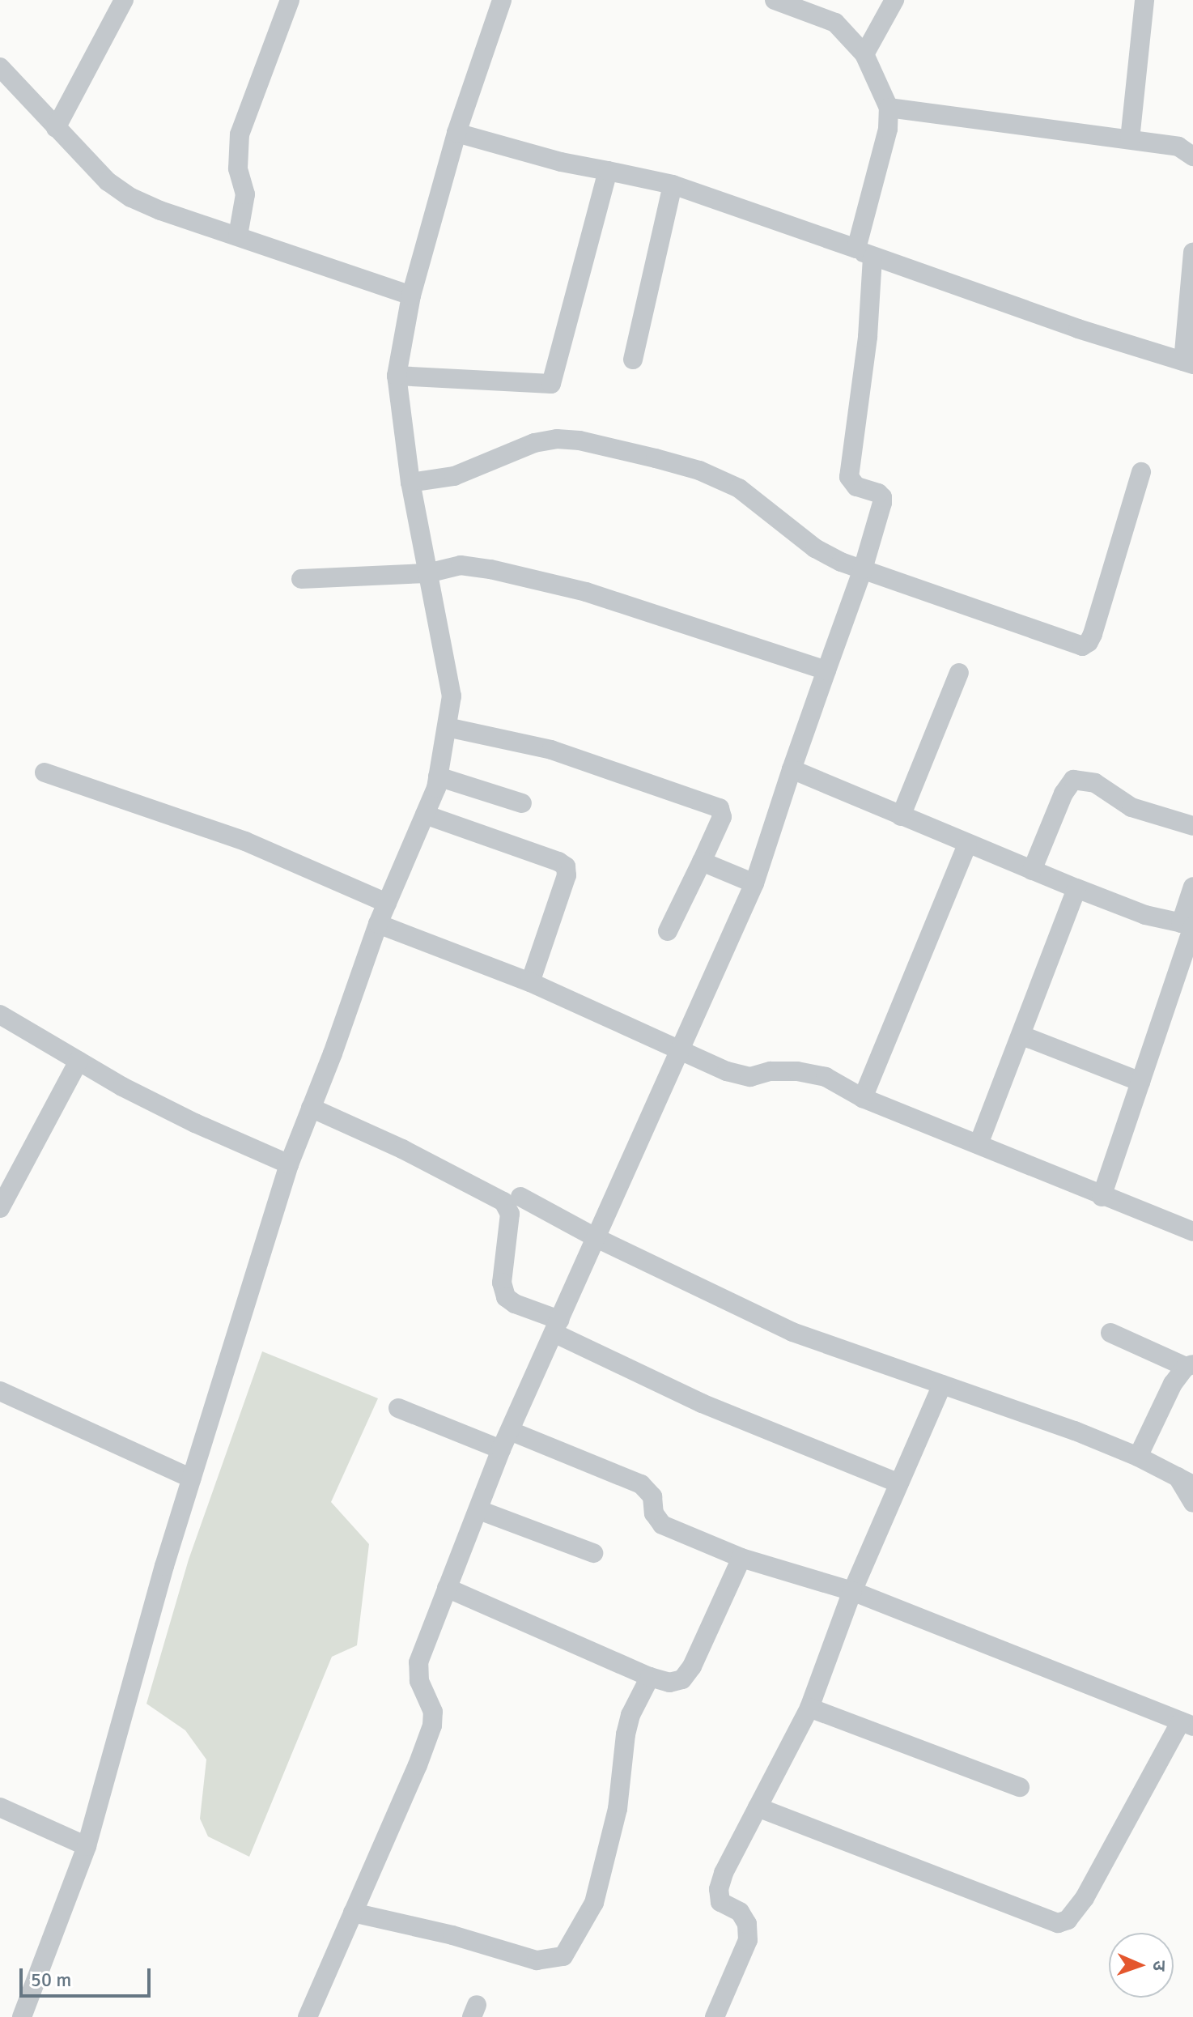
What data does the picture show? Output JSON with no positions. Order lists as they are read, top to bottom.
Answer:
{
  "scale_bar": "50 m",
  "north": "right"
}
